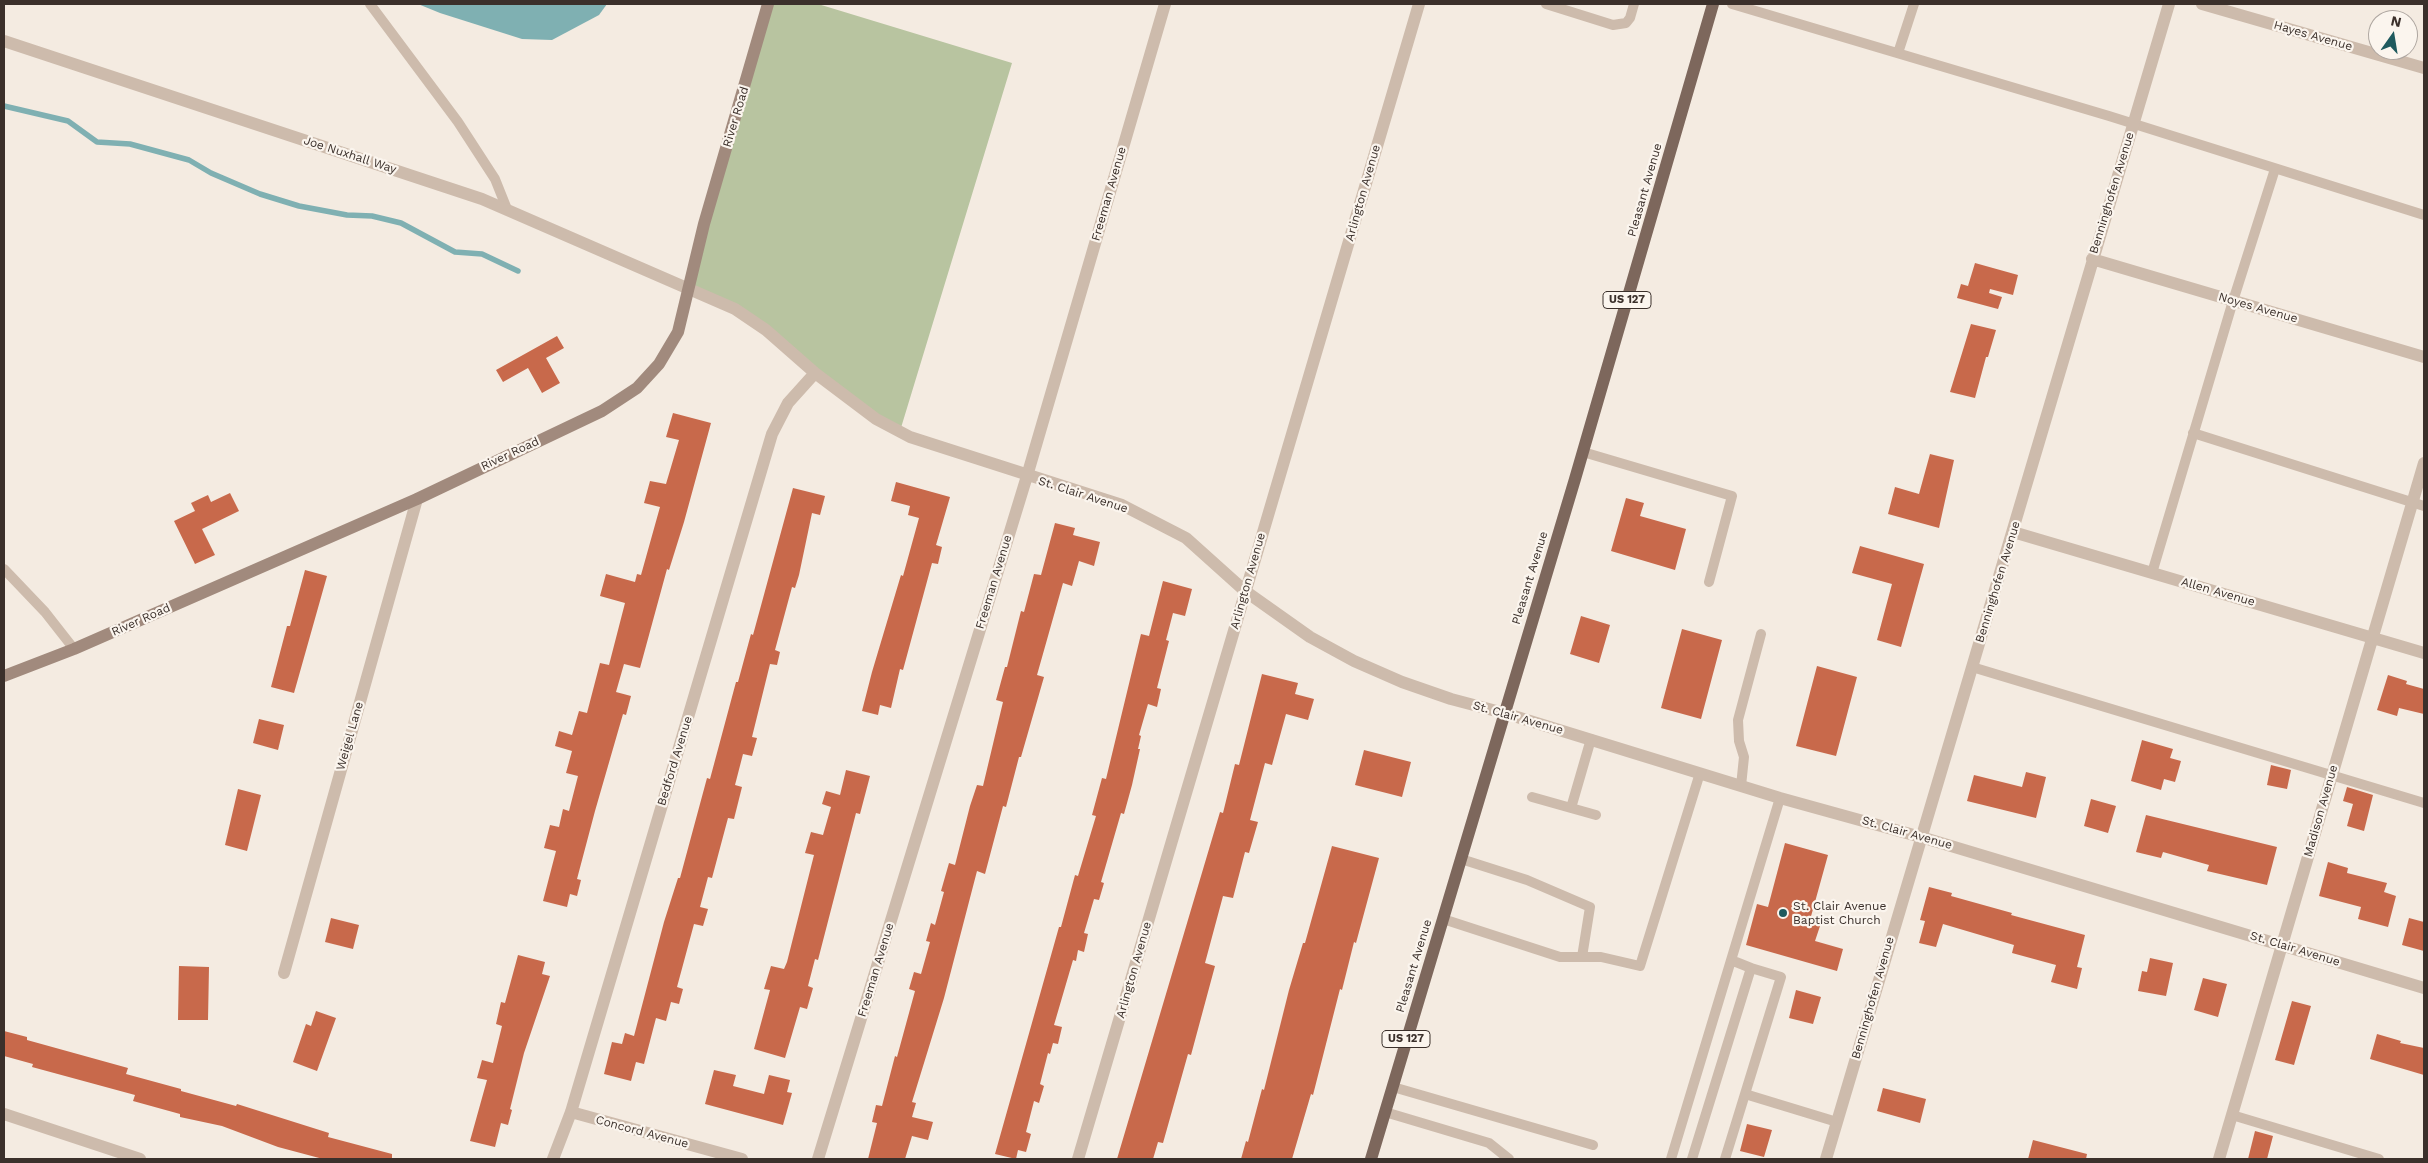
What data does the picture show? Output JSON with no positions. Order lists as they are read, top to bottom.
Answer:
{
  "streets": {
    "main road": ["Pleasant Avenue", "US 127"],
    "street": [
      "Hayes Avenue",
      "River Road",
      "Joe Nuxhall Way",
      "Arlington Avenue",
      "Benninghofen Avenue",
      "Freeman Avenue",
      "Noyes Avenue",
      "St. Clair Avenue",
      "Allen Avenue",
      "Weigel Lane",
      "Bedford Avenue",
      "Madison Avenue",
      "Concord Avenue"
    ]
  },
  "crossings": [
    ["River Road", "Joe Nuxhall Way"],
    ["River Road", "St. Clair Avenue"],
    ["River Road", "Weigel Lane"],
    ["Joe Nuxhall Way", "St. Clair Avenue"],
    ["Pleasant Avenue", "St. Clair Avenue"],
    ["Arlington Avenue", "St. Clair Avenue"],
    ["Benninghofen Avenue", "Noyes Avenue"],
    ["Benninghofen Avenue", "St. Clair Avenue"],
    ["Benninghofen Avenue", "Allen Avenue"],
    ["Freeman Avenue", "St. Clair Avenue"],
    ["St. Clair Avenue", "Bedford Avenue"],
    ["St. Clair Avenue", "Madison Avenue"],
    ["Allen Avenue", "Madison Avenue"],
    ["Bedford Avenue", "Concord Avenue"]
  ],
  "places": ["St. Clair Avenue Baptist Church"],
  "north": "top"
}
